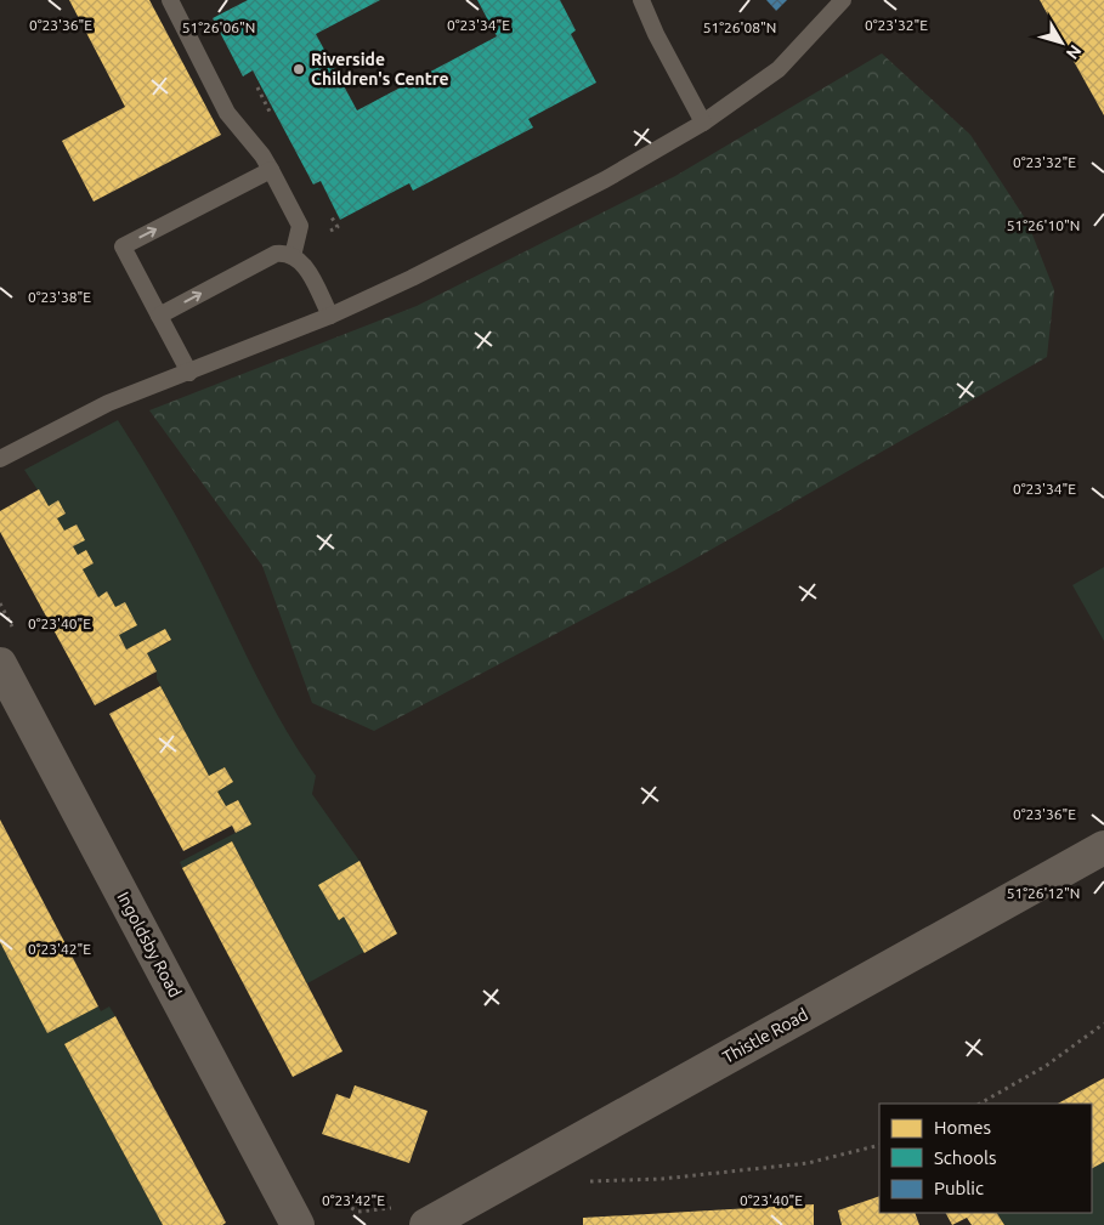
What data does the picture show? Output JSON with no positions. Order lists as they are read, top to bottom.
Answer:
{
  "streets": {
    "street": ["Ingoldsby Road", "Thistle Road"]
  },
  "places": ["Riverside Children's Centre"],
  "legend": ["Homes", "Schools", "Public"],
  "north": "bottom right",
  "coordinates": [
    "0°23'36\"E",
    "0°23'34\"E",
    "0°23'32\"E",
    "51°26'06\"N",
    "51°26'08\"N",
    "51°26'10\"N",
    "0°23'38\"E",
    "0°23'40\"E",
    "51°26'12\"N",
    "0°23'42\"E"
  ]
}
